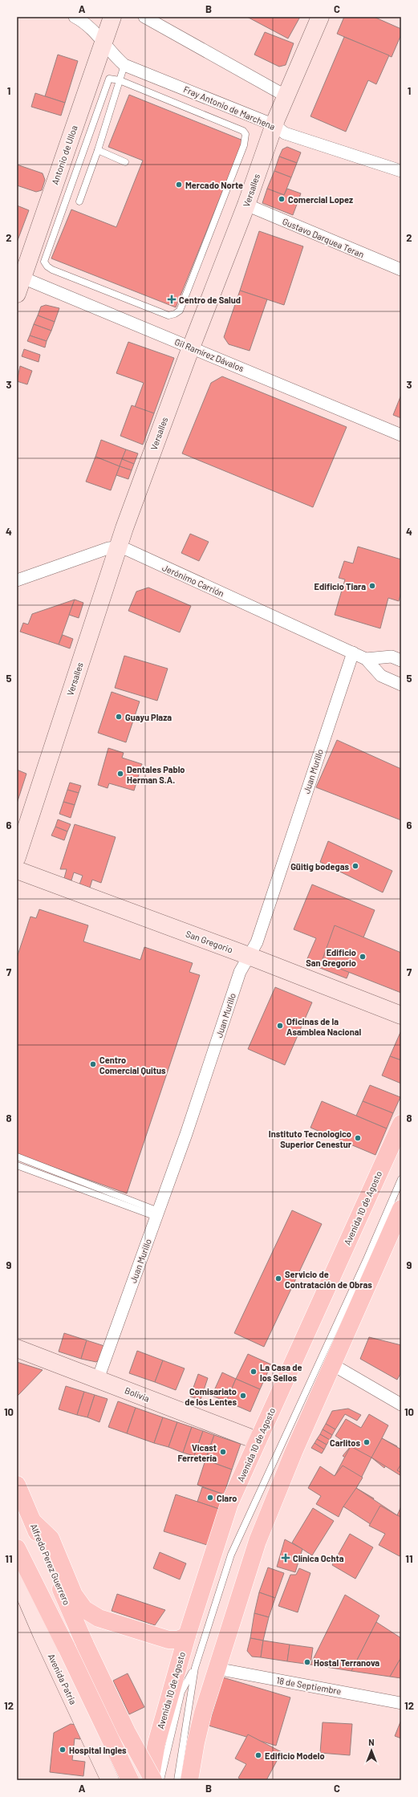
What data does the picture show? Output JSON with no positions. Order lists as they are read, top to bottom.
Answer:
{
  "streets": {
    "main road": ["Avenida 10 de Agosto", "Alfredo Perez Guerrero", "Avenida Patria"],
    "street": [
      "Fray Antonio de Marchena",
      "Antonio de Ulloa",
      "Versalles",
      "Gustavo Darquea Teran",
      "Gil Ramírez Dávalos",
      "Jerónimo Carrión",
      "Juan Murillo",
      "San Gregorio",
      "Bolivia",
      "18 de Septiembre"
    ]
  },
  "crossings": [
    ["Fray Antonio de Marchena", "Antonio de Ulloa"],
    ["Fray Antonio de Marchena", "Versalles"],
    ["Antonio de Ulloa", "Gil Ramírez Dávalos"],
    ["Versalles", "Gustavo Darquea Teran"],
    ["Versalles", "Gil Ramírez Dávalos"],
    ["Versalles", "Jerónimo Carrión"],
    ["Jerónimo Carrión", "Juan Murillo"],
    ["Juan Murillo", "San Gregorio"],
    ["Juan Murillo", "Bolivia"],
    ["Avenida 10 de Agosto", "Bolivia"]
  ],
  "places": {
    "other": [
      "Mercado Norte",
      "Comercial Lopez",
      "Edificio Tiara",
      "Guayu Plaza",
      "Dentales Pablo Herman S.A.",
      "Güitig bodegas",
      "Edificio San Gregorio",
      "Oficinas de la Asamblea Nacional",
      "Centro Comercial Quitus",
      "Instituto Tecnologico Superior Cenestur",
      "Servicio de Contratación de Obras",
      "La Casa de los Sellos",
      "Comisariato de los Lentes",
      "Carlitos",
      "Vicast Ferretería",
      "Claro",
      "Hostal Terranova",
      "Hospital Ingles",
      "Edificio Modelo"
    ],
    "health": ["Centro de Salud", "Clínica Ochta"]
  },
  "north": "top",
  "grid": {
    "columns": ["A", "B", "C"],
    "rows": [
      "1",
      "2",
      "3",
      "4",
      "5",
      "6",
      "7",
      "8",
      "9",
      "10",
      "11",
      "12"
    ]
  }
}
